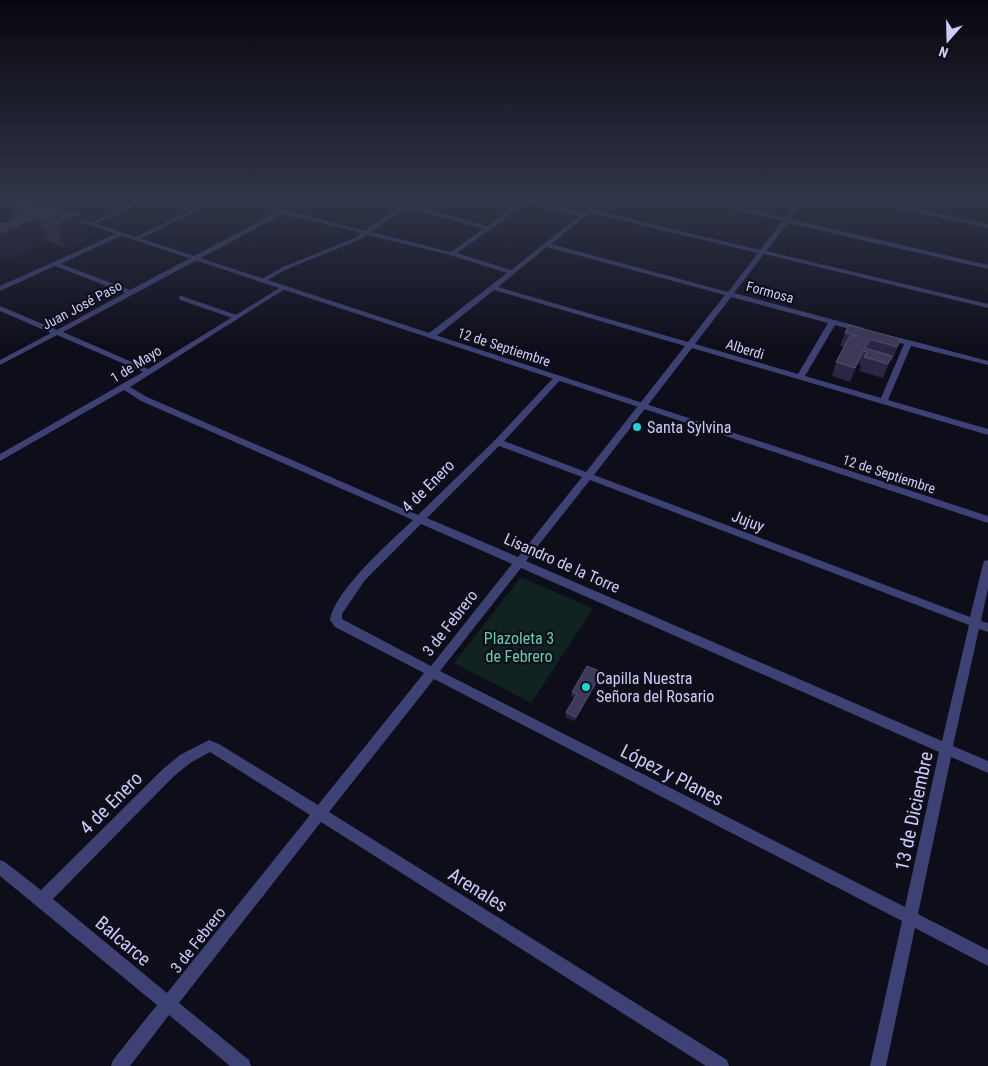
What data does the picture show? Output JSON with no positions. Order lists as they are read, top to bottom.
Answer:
{
  "streets": {
    "street": [
      "Formosa",
      "Juan José Paso",
      "12 de Septiembre",
      "Alberdi",
      "1 de Mayo",
      "4 de Enero",
      "Jujuy",
      "Lisandro de la Torre",
      "3 de Febrero",
      "López y Planes",
      "13 de Diciembre",
      "Arenales",
      "Balcarce"
    ]
  },
  "crossings": [
    ["Formosa", "3 de Febrero"],
    ["Juan José Paso", "12 de Septiembre"],
    ["12 de Septiembre", "1 de Mayo"],
    ["12 de Septiembre", "4 de Enero"],
    ["12 de Septiembre", "3 de Febrero"],
    ["Alberdi", "3 de Febrero"],
    ["1 de Mayo", "Lisandro de la Torre"],
    ["4 de Enero", "Jujuy"],
    ["4 de Enero", "Lisandro de la Torre"],
    ["4 de Enero", "López y Planes"],
    ["4 de Enero", "Arenales"],
    ["4 de Enero", "Balcarce"],
    ["Jujuy", "3 de Febrero"],
    ["Jujuy", "13 de Diciembre"],
    ["Lisandro de la Torre", "3 de Febrero"],
    ["Lisandro de la Torre", "13 de Diciembre"],
    ["3 de Febrero", "López y Planes"],
    ["3 de Febrero", "Arenales"],
    ["3 de Febrero", "Balcarce"],
    ["López y Planes", "13 de Diciembre"]
  ],
  "parks": ["Plazoleta 3 de Febrero"],
  "places": ["Santa Sylvina", "Capilla Nuestra Señora del Rosario"],
  "north": "bottom"
}
